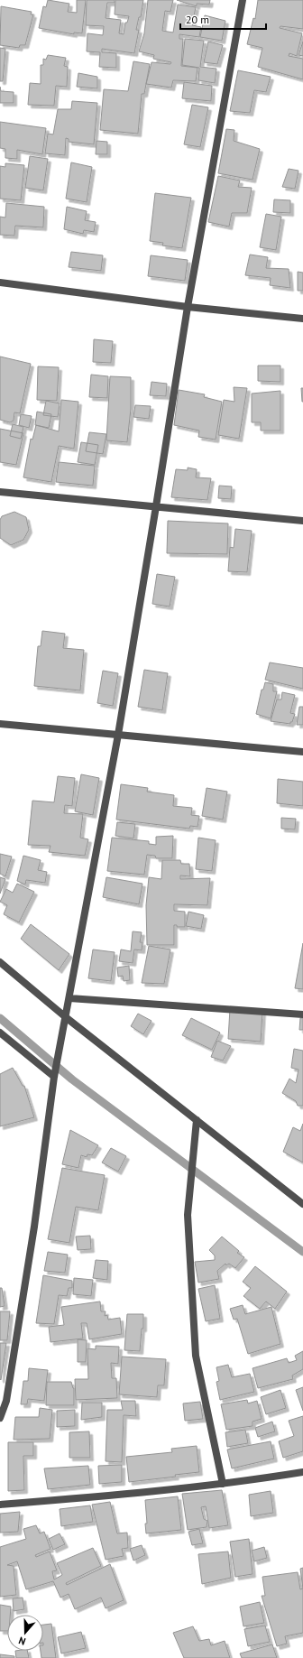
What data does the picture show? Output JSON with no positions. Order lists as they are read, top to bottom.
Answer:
{
  "scale_bar": "20 m",
  "north": "bottom"
}
